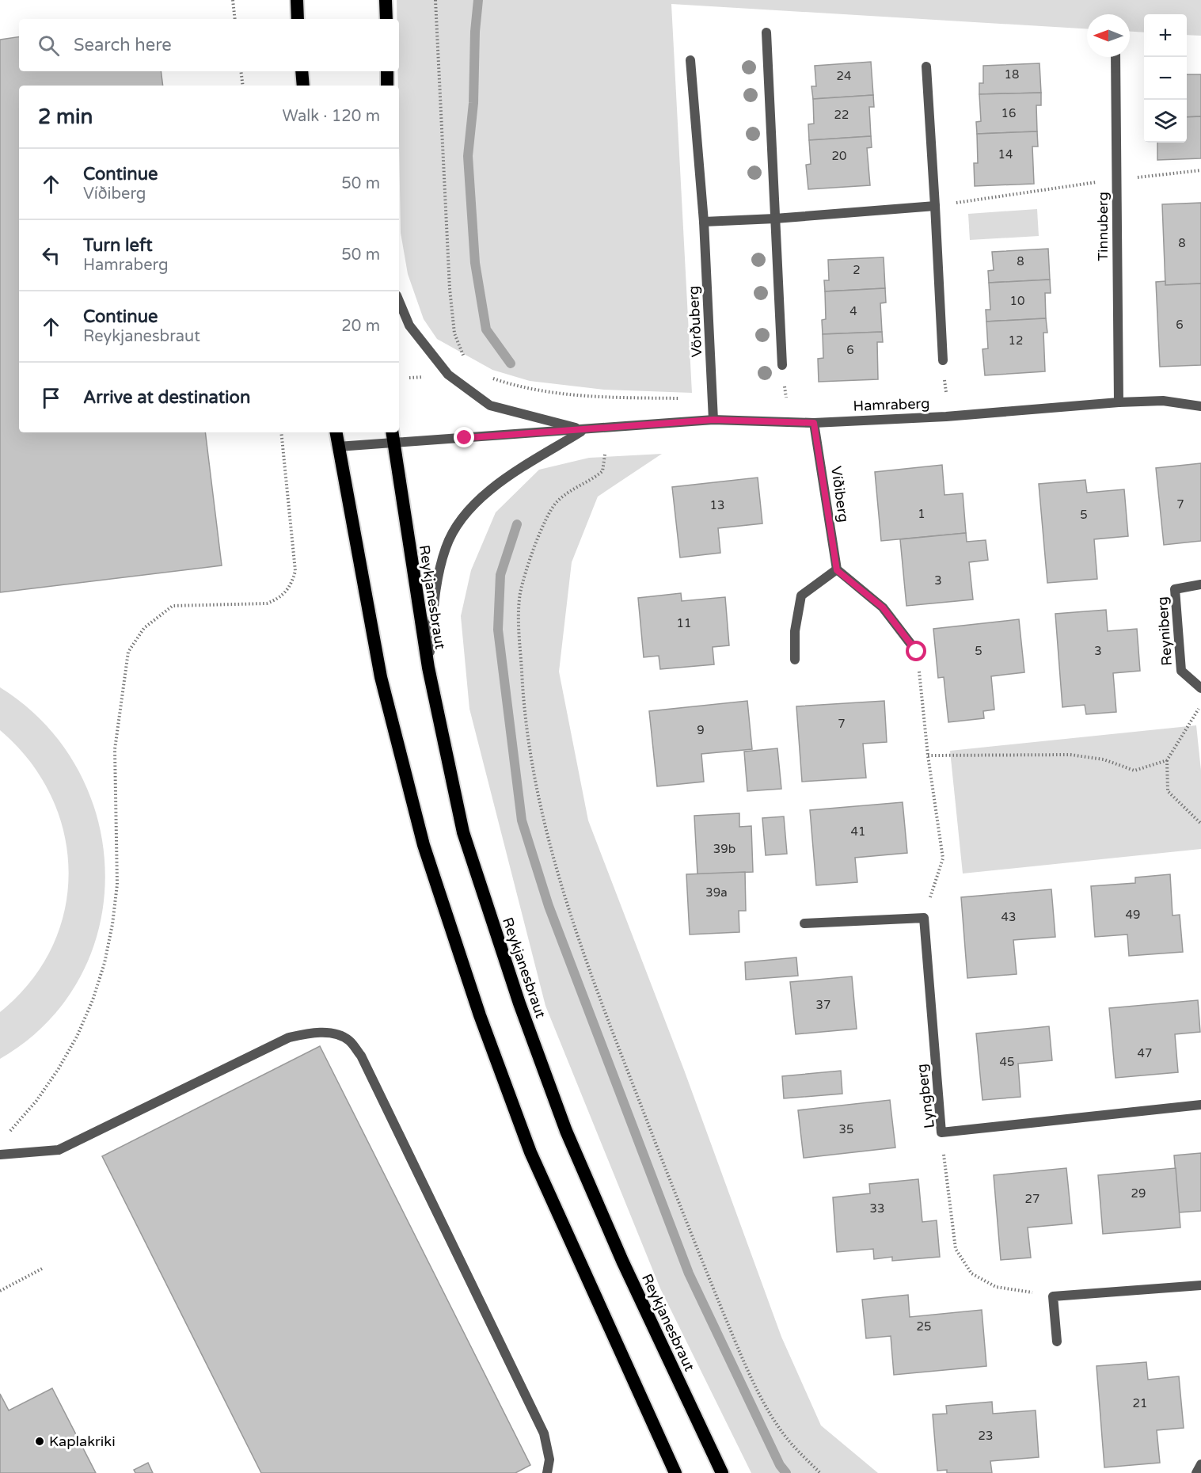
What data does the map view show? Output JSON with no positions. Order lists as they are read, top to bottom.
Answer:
{
  "streets": {
    "highway": ["Reykjanesbraut"],
    "street": [
      "Tinnuberg",
      "Vörðuberg",
      "Hamraberg",
      "Víðiberg",
      "Reyniberg",
      "Lyngberg"
    ]
  },
  "crossings": [
    ["Tinnuberg", "Hamraberg"],
    ["Vörðuberg", "Hamraberg"],
    ["Hamraberg", "Víðiberg"]
  ],
  "places": ["Kaplakriki"],
  "house_numbers": [
    "18",
    "24",
    "16",
    "22",
    "14",
    "20",
    "8",
    "8",
    "2",
    "10",
    "4",
    "6",
    "12",
    "6",
    "7",
    "13",
    "1",
    "5",
    "3",
    "11",
    "5",
    "3",
    "7",
    "9",
    "41",
    "39b",
    "39a",
    "49",
    "43",
    "37",
    "47",
    "45",
    "35",
    "29",
    "27",
    "33",
    "25",
    "21",
    "23"
  ],
  "north": "left",
  "page": {
    "map_buttons": ["+", "−"],
    "search": "Search here",
    "heading": ["2 min", "Walk · 120 m"],
    "list": [
      ["Continue", "Víðiberg", "50 m"],
      ["Turn left", "Hamraberg", "50 m"],
      ["Continue", "Reykjanesbraut", "20 m"],
      "Arrive at destination"
    ]
  }
}
